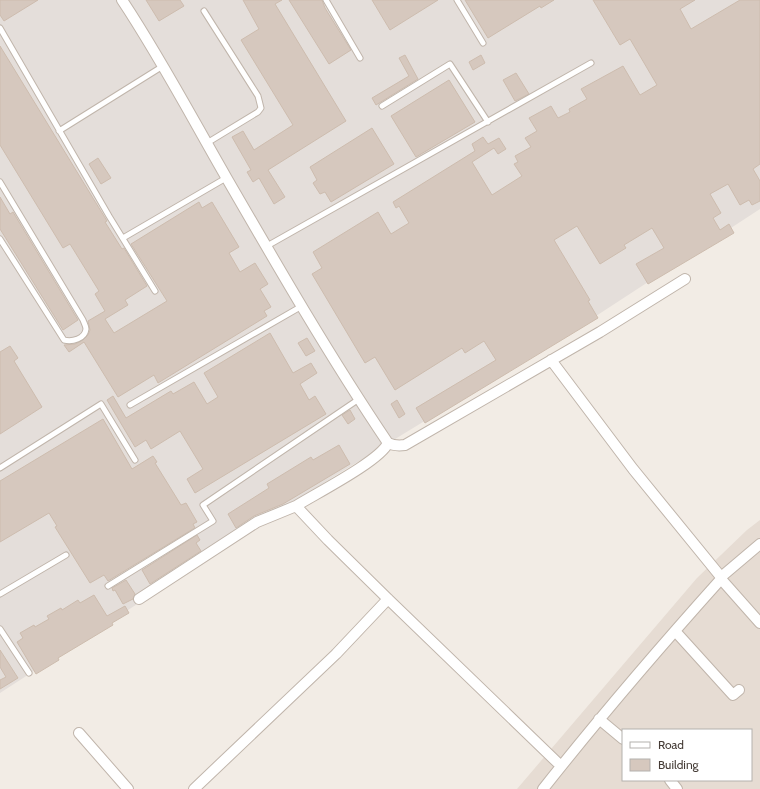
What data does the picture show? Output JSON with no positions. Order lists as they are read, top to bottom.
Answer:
{
  "legend": ["Road", "Building"]
}
